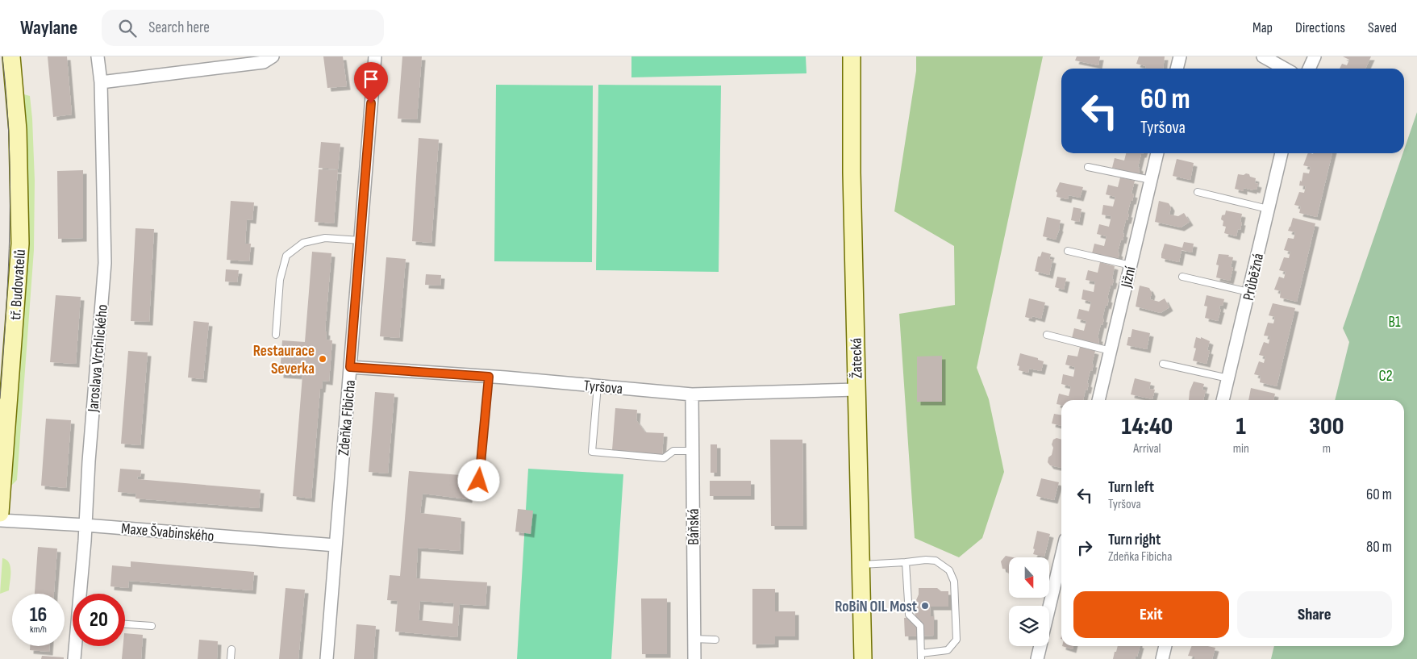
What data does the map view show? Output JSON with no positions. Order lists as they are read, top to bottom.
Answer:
{
  "streets": {
    "street": [
      "Jižní",
      "Průběžná",
      "tř. Budovatelů",
      "Jaroslava Vrchlického",
      "Žatecká",
      "Tyršova",
      "Zdeňka Fibicha",
      "Báňská",
      "Maxe Švabinského"
    ]
  },
  "crossings": [
    ["Jaroslava Vrchlického", "Maxe Švabinského"],
    ["Žatecká", "Tyršova"],
    ["Tyršova", "Zdeňka Fibicha"],
    ["Tyršova", "Báňská"],
    ["Zdeňka Fibicha", "Maxe Švabinského"]
  ],
  "parks": ["B1", "C2"],
  "places": ["Restaurace Severka", "RoBiN OIL Most"],
  "north": "bottom",
  "page": {
    "header": "Waylane",
    "search": "Search here",
    "nav": ["Map", "Directions", "Saved"],
    "turn": ["60 m", "Tyršova"],
    "eta": [
      "14:40",
      "Arrival",
      "1",
      "min",
      "300",
      "m"
    ],
    "list": [
      {
        "name": "Turn left",
        "note": "Tyršova",
        "value": "60 m"
      },
      {
        "name": "Turn right",
        "note": "Zdeňka Fibicha",
        "value": "80 m"
      }
    ],
    "buttons": ["Exit", "Share"],
    "speed": "16 km/h",
    "limit": "20"
  }
}
